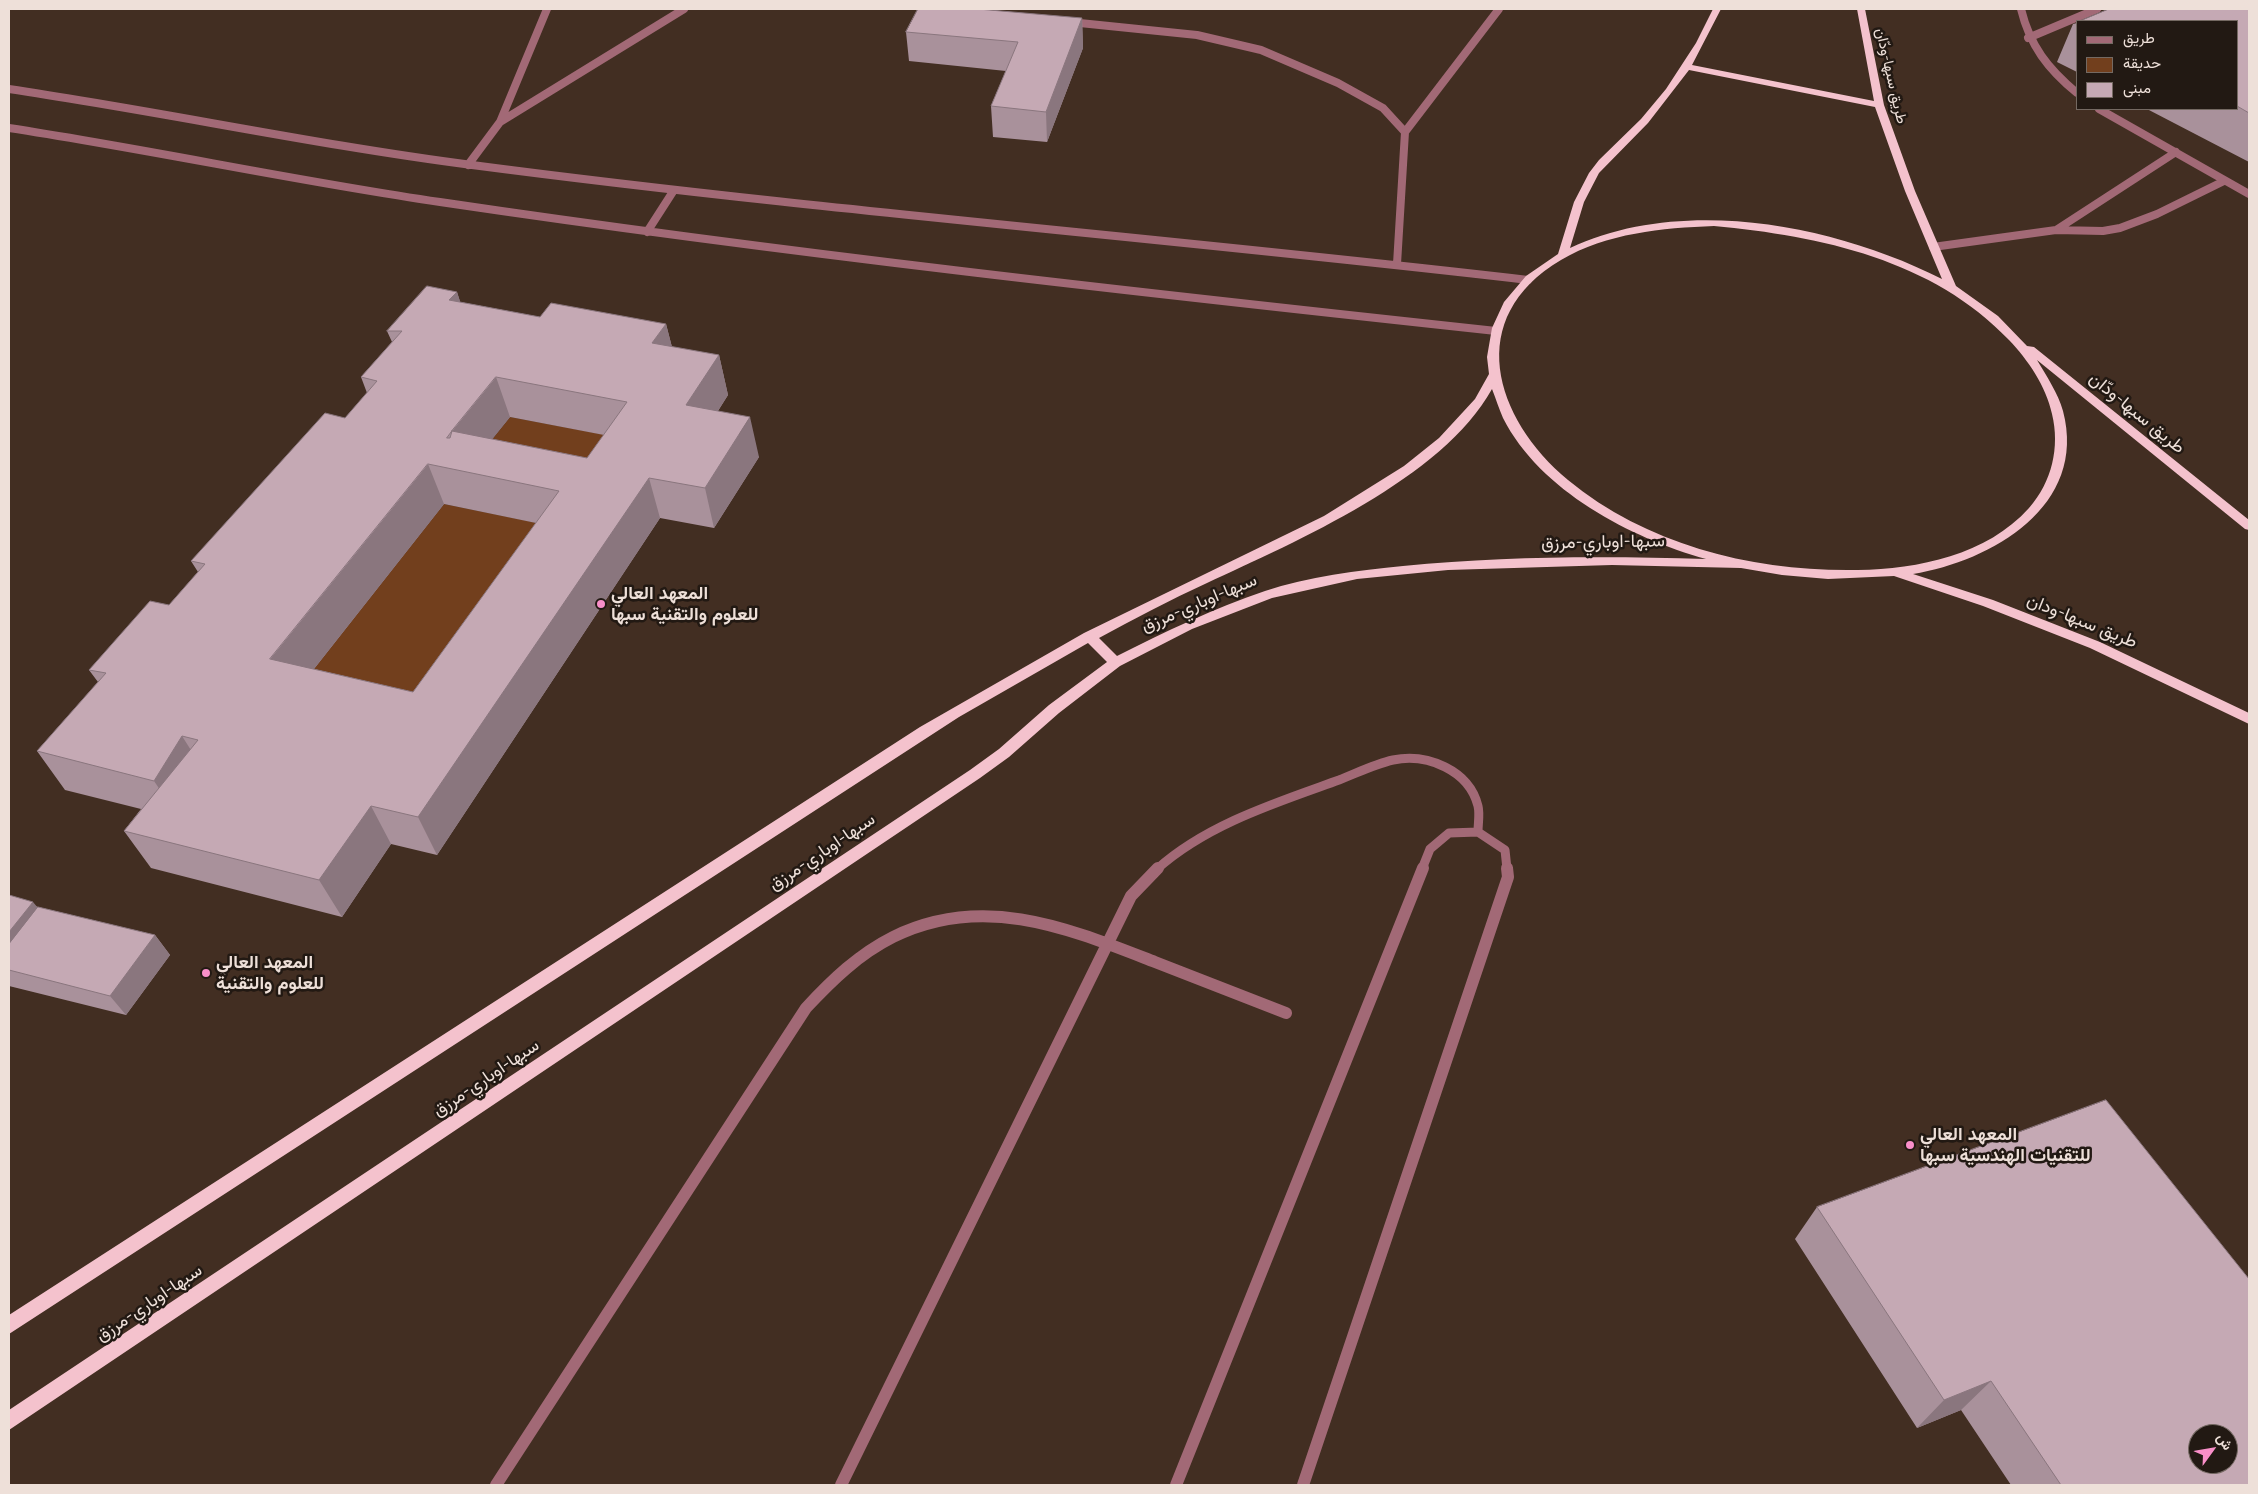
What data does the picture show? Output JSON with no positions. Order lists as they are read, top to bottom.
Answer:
{
  "streets": {
    "highway": ["طريق سبها-ودّان", "سبها-اوباري-مرزق", "طريق سبها-ودان"]
  },
  "places": ["المعهد العالي للعلوم والتقنية سبها", "المعهد العالي للعلوم والتقنية", "المعهد العالي للتقنيات الهندسية سبها"],
  "legend": ["طريق", "حديقة", "مبنى"],
  "north": "top right"
}
